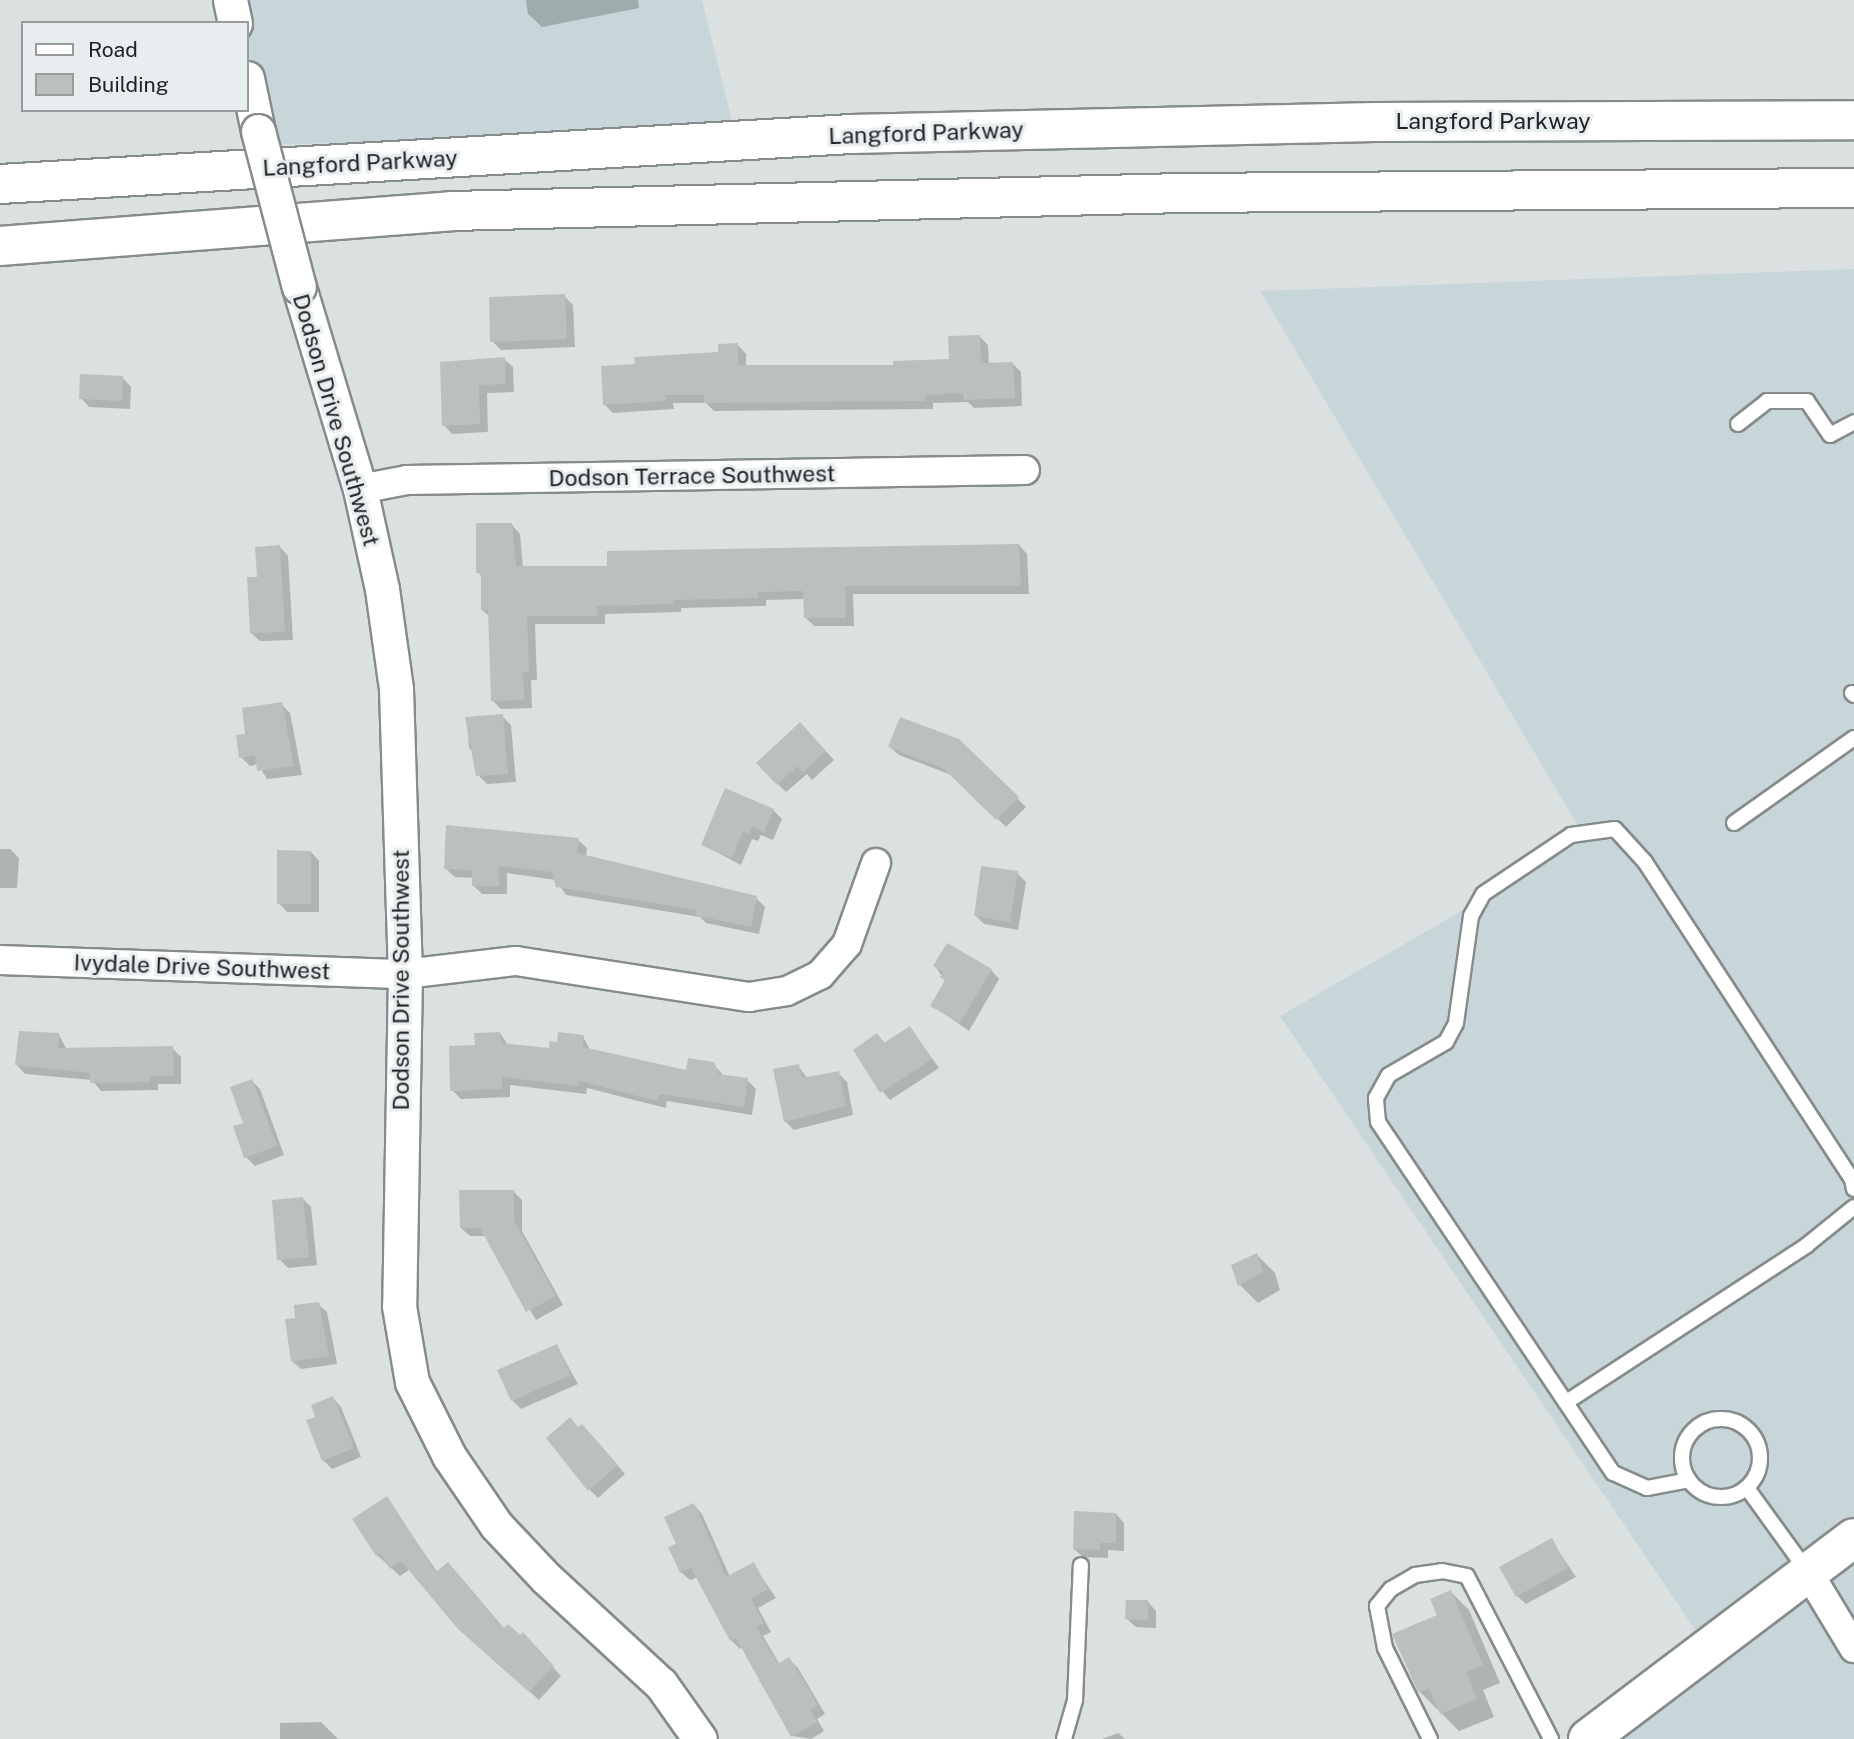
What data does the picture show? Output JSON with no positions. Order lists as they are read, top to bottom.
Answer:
{
  "streets": {
    "main road": ["Langford Parkway"],
    "street": ["Dodson Drive Southwest", "Dodson Terrace Southwest", "Ivydale Drive Southwest"]
  },
  "crossings": [
    ["Dodson Drive Southwest", "Dodson Terrace Southwest"],
    ["Dodson Drive Southwest", "Ivydale Drive Southwest"]
  ],
  "legend": ["Road", "Building"]
}
